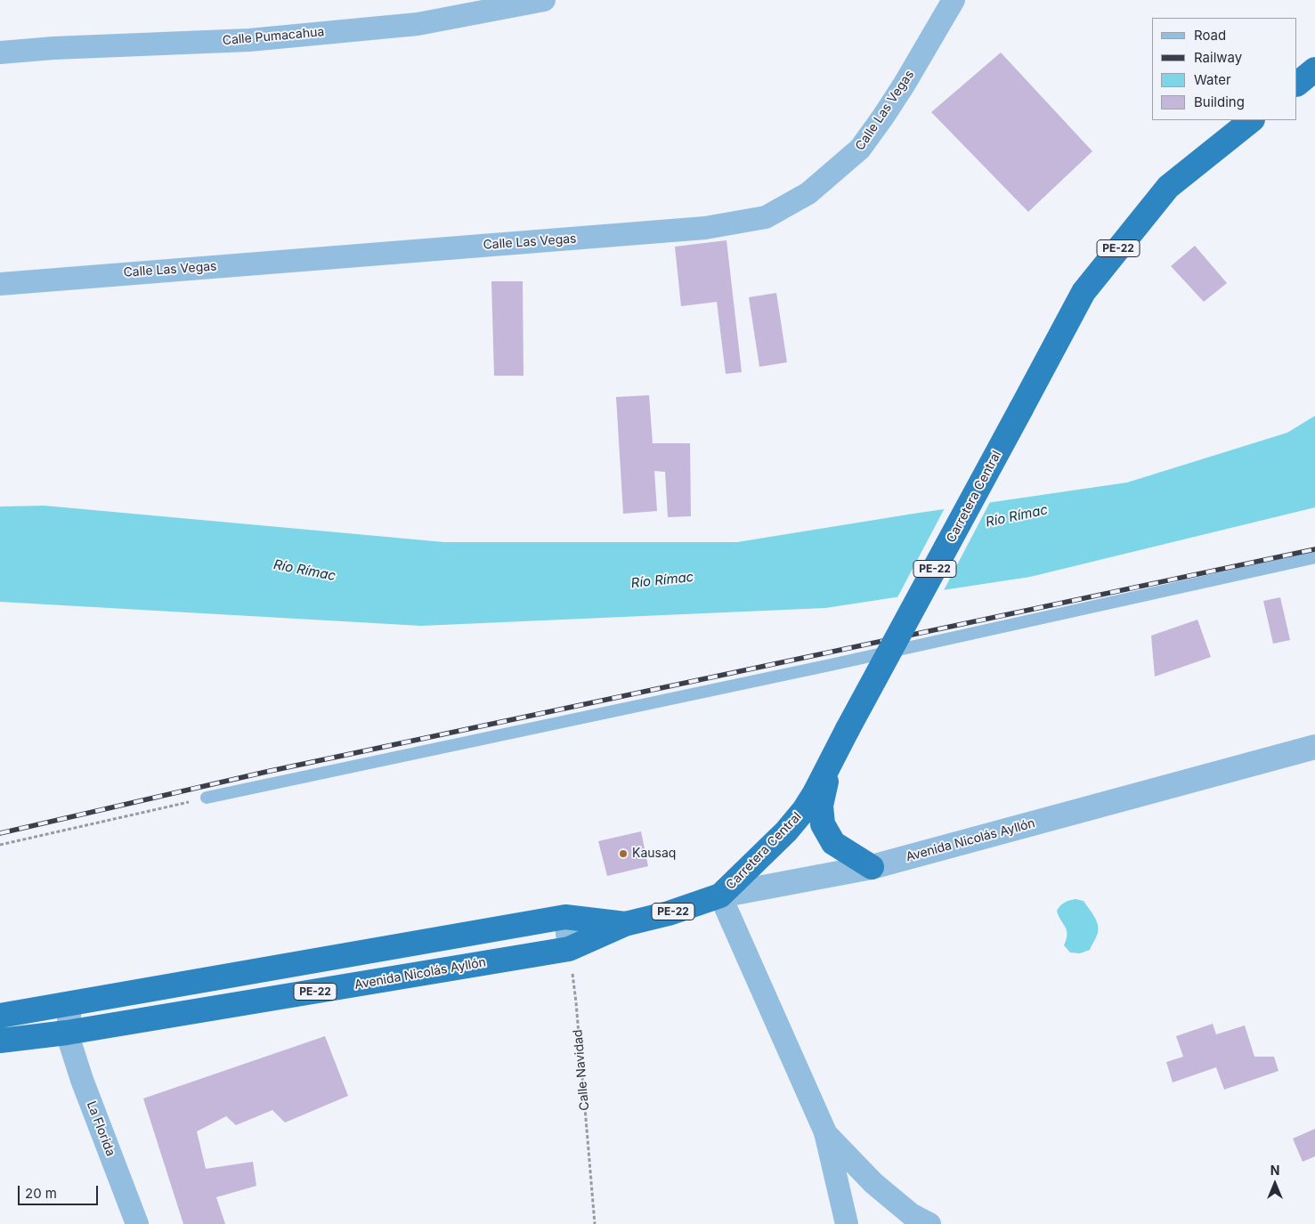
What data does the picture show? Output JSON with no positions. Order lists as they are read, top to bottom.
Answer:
{
  "streets": {
    "highway": ["PE-22", "Carretera Central", "Avenida Nicolás Ayllón"],
    "street": ["Calle Pumacahua", "Calle Las Vegas", "La Florida"],
    "path": ["Calle Navidad"]
  },
  "crossings": [
    ["Carretera Central", "Avenida Nicolás Ayllón"],
    ["Avenida Nicolás Ayllón", "Calle Navidad"],
    ["Avenida Nicolás Ayllón", "La Florida"]
  ],
  "water": ["Río Rímac"],
  "places": ["Kausaq"],
  "legend": [
    "Road",
    "Railway",
    "Water",
    "Building"
  ],
  "scale_bar": "20 m",
  "north": "top"
}
